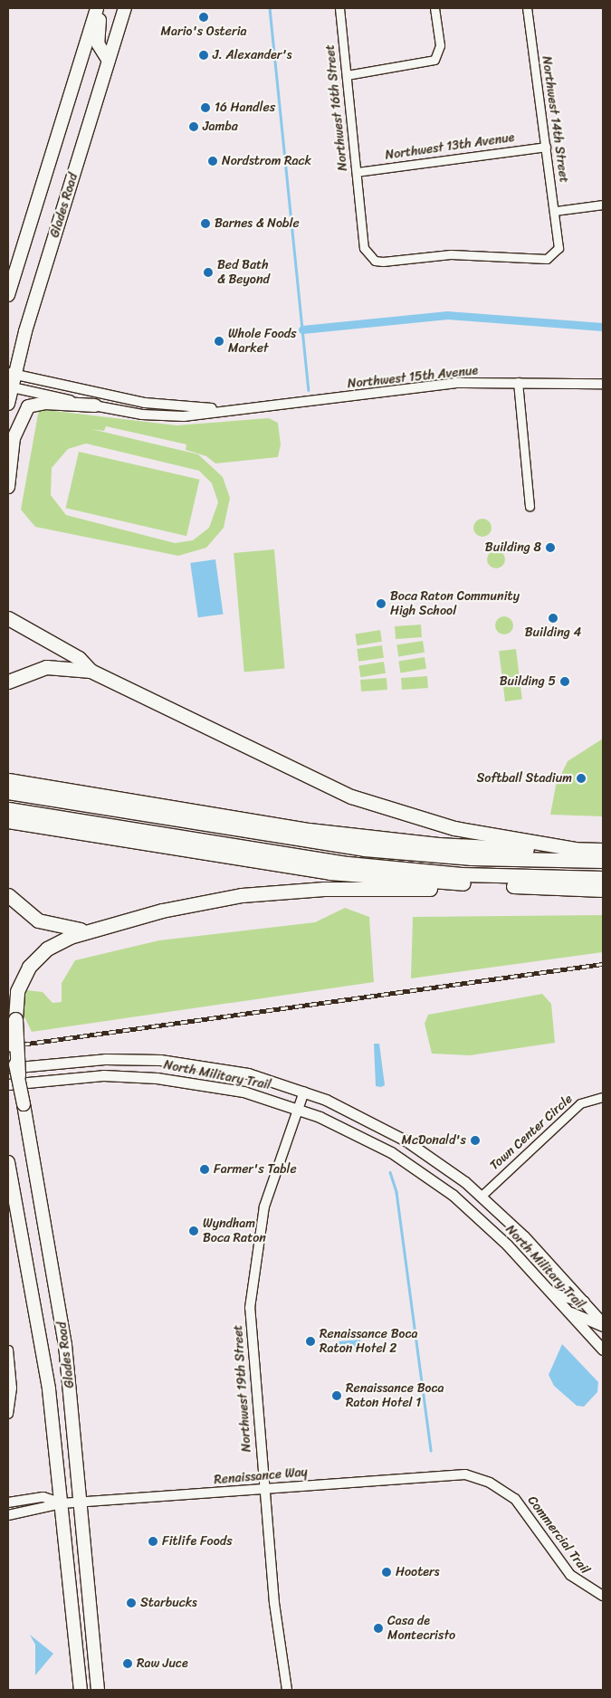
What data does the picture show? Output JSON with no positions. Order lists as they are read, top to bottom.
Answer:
{
  "streets": {
    "main road": ["Glades Road", "North Military Trail"],
    "street": [
      "Northwest 16th Street",
      "Northwest 14th Street",
      "Northwest 13th Avenue",
      "Northwest 15th Avenue",
      "Town Center Circle",
      "Northwest 19th Street",
      "Renaissance Way",
      "Commercial Trail"
    ]
  },
  "crossings": [
    ["Northwest 16th Street", "Northwest 14th Street"],
    ["Northwest 16th Street", "Northwest 13th Avenue"],
    ["Northwest 14th Street", "Northwest 13th Avenue"],
    ["Glades Road", "Northwest 15th Avenue"],
    ["Glades Road", "North Military Trail"],
    ["Glades Road", "Renaissance Way"],
    ["North Military Trail", "Town Center Circle"],
    ["North Military Trail", "Northwest 19th Street"],
    ["Northwest 19th Street", "Renaissance Way"],
    ["Renaissance Way", "Commercial Trail"]
  ],
  "places": [
    "Mario's Osteria",
    "J. Alexander's",
    "16 Handles",
    "Jamba",
    "Nordstrom Rack",
    "Barnes & Noble",
    "Bed Bath & Beyond",
    "Whole Foods Market",
    "Building 8",
    "Boca Raton Community High School",
    "Building 4",
    "Building 5",
    "Softball Stadium",
    "McDonald's",
    "Farmer's Table",
    "Wyndham Boca Raton",
    "Renaissance Boca Raton Hotel 2",
    "Renaissance Boca Raton Hotel 1",
    "Fitlife Foods",
    "Hooters",
    "Starbucks",
    "Casa de Montecristo",
    "Raw Juce"
  ]
}
